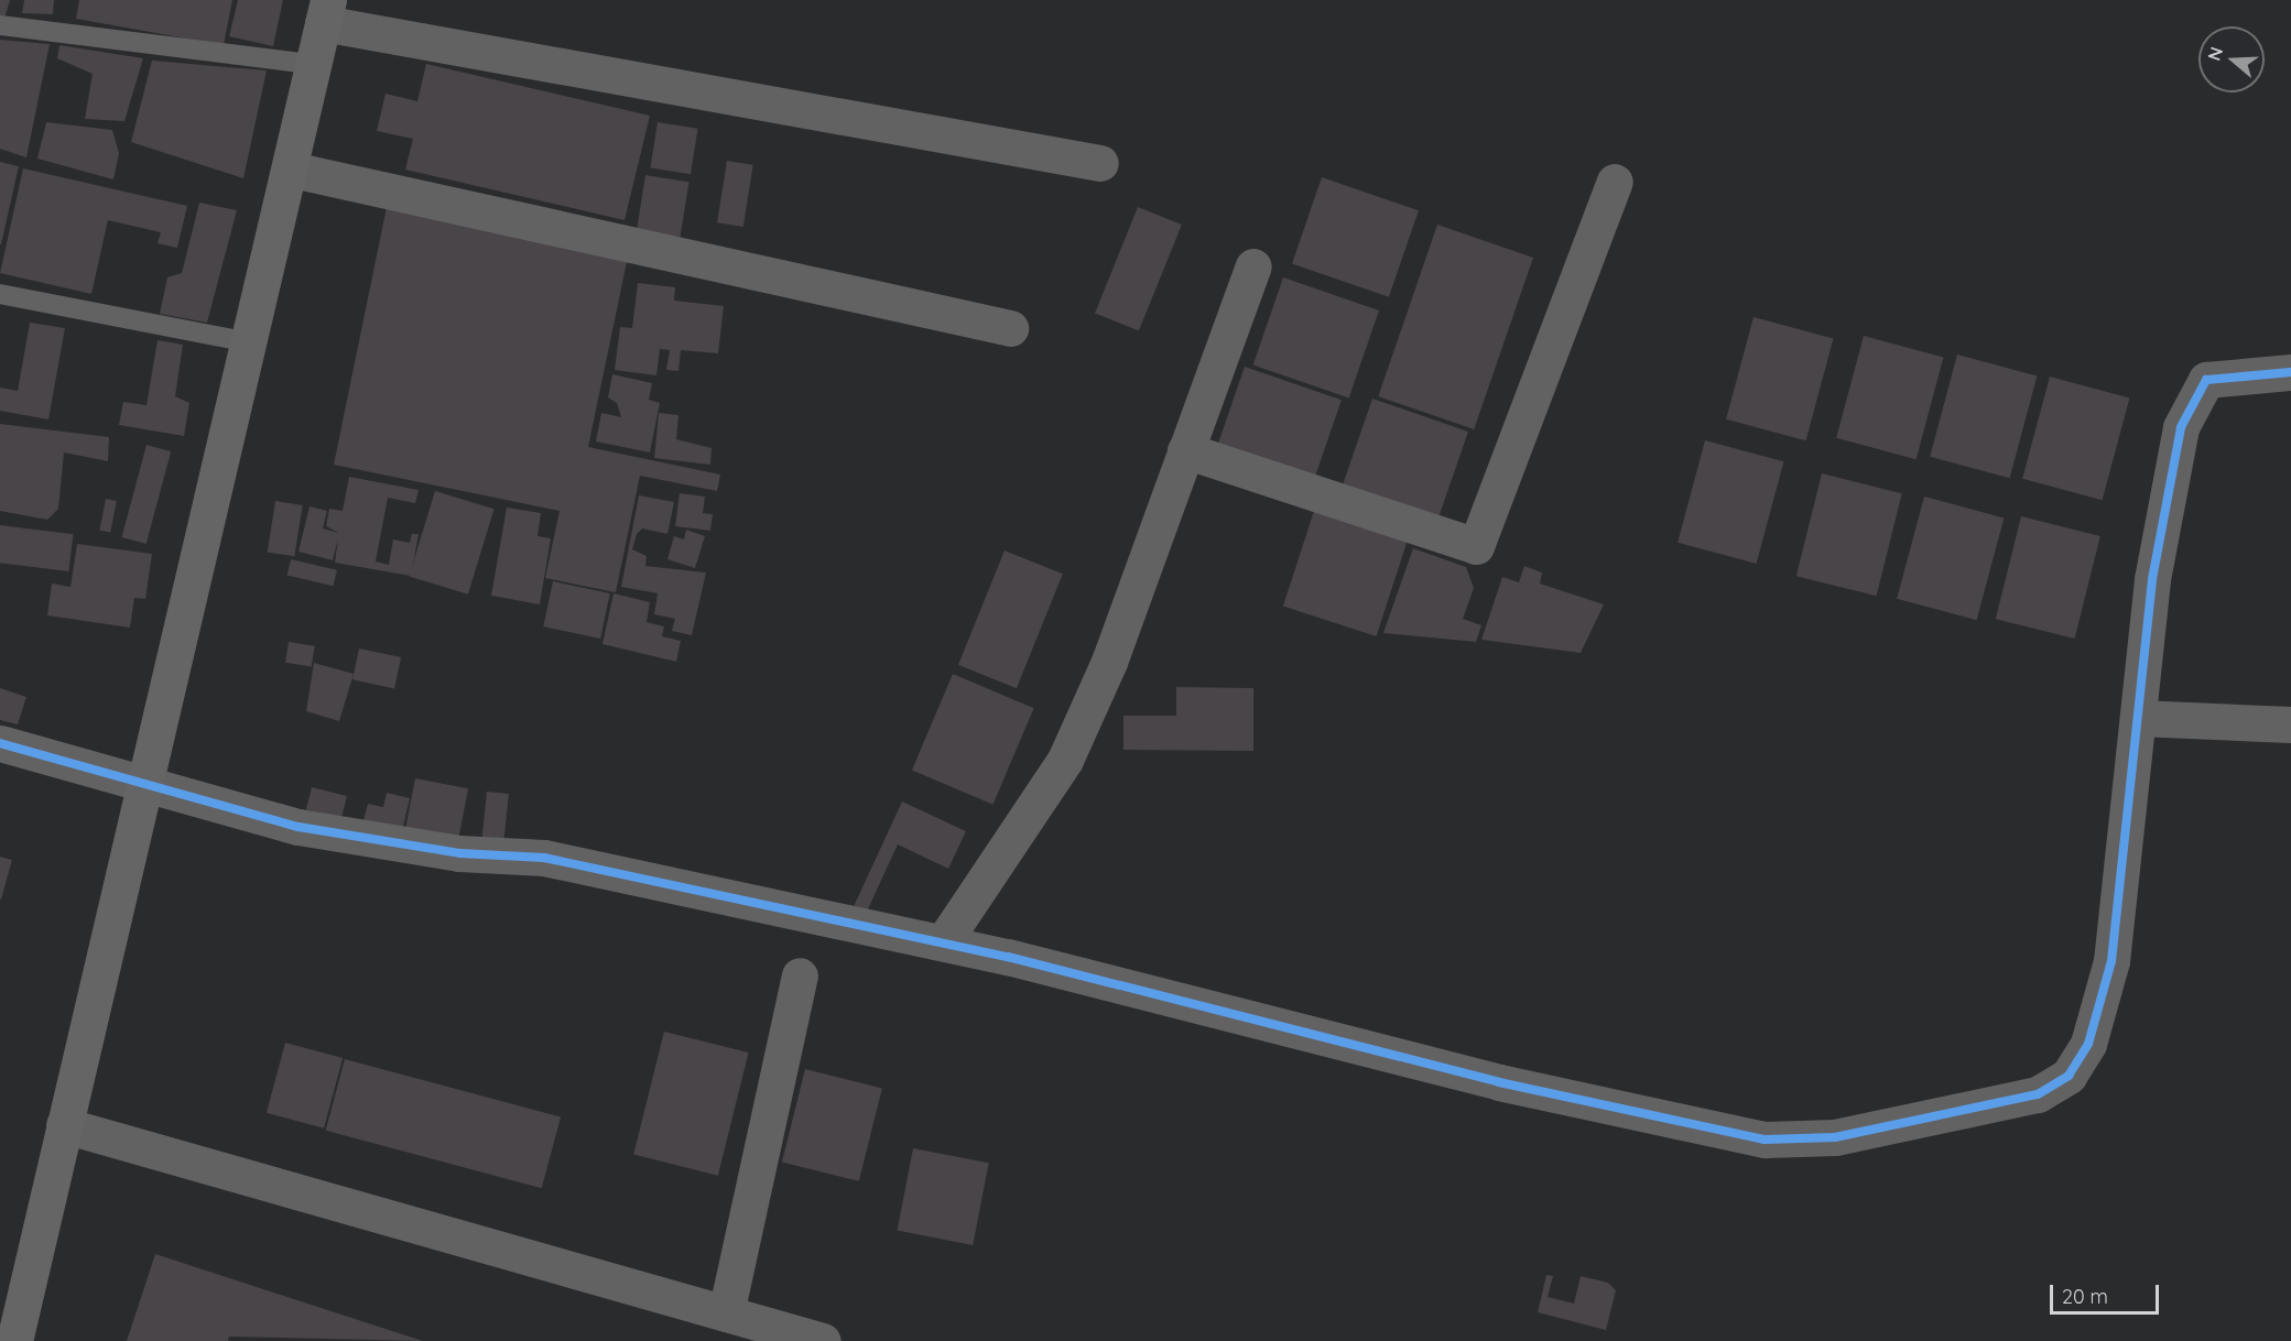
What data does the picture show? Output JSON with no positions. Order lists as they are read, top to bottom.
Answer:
{
  "scale_bar": "20 m",
  "north": "left"
}
